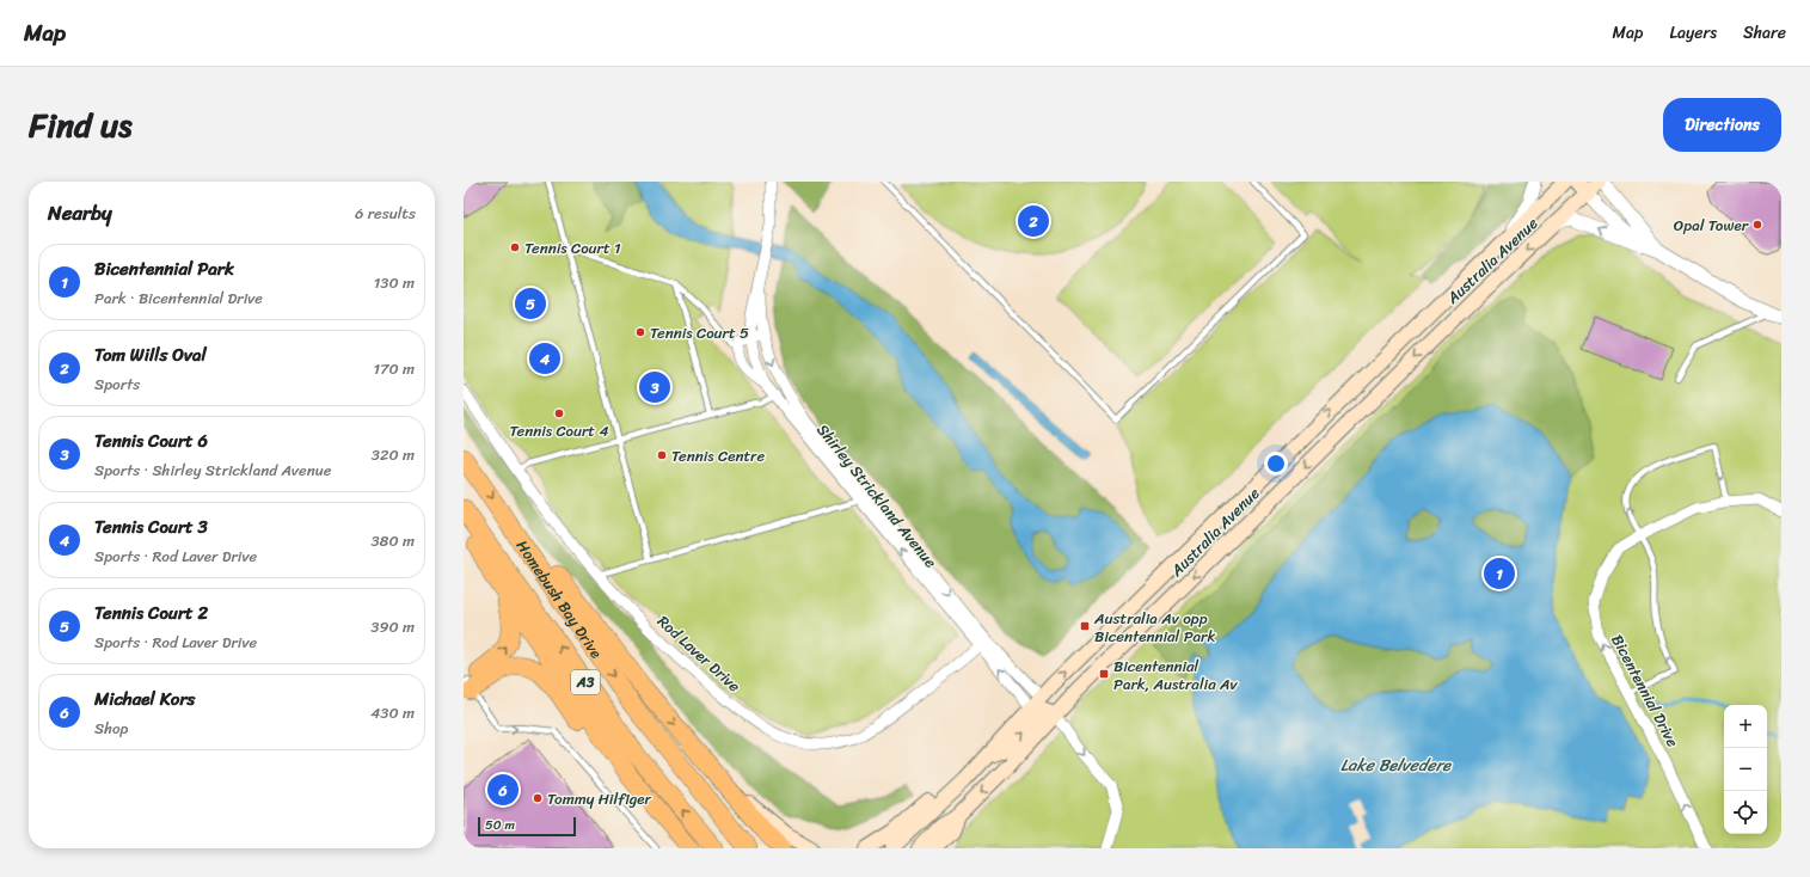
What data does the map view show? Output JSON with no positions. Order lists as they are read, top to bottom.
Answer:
{
  "streets": {
    "highway": ["Homebush Bay Drive", "A3"],
    "main road": ["Australia Avenue"],
    "street": ["Shirley Strickland Avenue", "Rod Laver Drive", "Bicentennial Drive"]
  },
  "crossings": [
    ["Australia Avenue", "Shirley Strickland Avenue"],
    ["Shirley Strickland Avenue", "Rod Laver Drive"]
  ],
  "one_way": ["Bicentennial Drive"],
  "water": ["Lake Belvedere"],
  "places": {
    "other": [
      "Opal Tower",
      "Tennis Court 1",
      "Tennis Court 5",
      "Tennis Court 4",
      "Tennis Centre",
      "Tommy Hilfiger"
    ],
    "transit": ["Australia Av opp Bicentennial Park", "Bicentennial Park, Australia Av"]
  },
  "scale_bar": "50 m",
  "page": {
    "header": "Map",
    "nav": ["Map", "Layers", "Share"],
    "title": "Find us",
    "buttons": "Directions",
    "heading": ["Nearby", "6 results"],
    "pins": [
      "2",
      "5",
      "4",
      "3",
      "1",
      "6"
    ],
    "list": [
      {
        "mark": "1",
        "name": "Bicentennial Park",
        "note": "Park · Bicentennial Drive",
        "value": "130 m"
      },
      {
        "mark": "2",
        "name": "Tom Wills Oval",
        "note": "Sports",
        "value": "170 m"
      },
      {
        "mark": "3",
        "name": "Tennis Court 6",
        "note": "Sports · Shirley Strickland Avenue",
        "value": "320 m"
      },
      {
        "mark": "4",
        "name": "Tennis Court 3",
        "note": "Sports · Rod Laver Drive",
        "value": "380 m"
      },
      {
        "mark": "5",
        "name": "Tennis Court 2",
        "note": "Sports · Rod Laver Drive",
        "value": "390 m"
      },
      {
        "mark": "6",
        "name": "Michael Kors",
        "note": "Shop",
        "value": "430 m"
      }
    ],
    "map_buttons": ["+", "−"],
    "scale": "50 m"
  }
}
